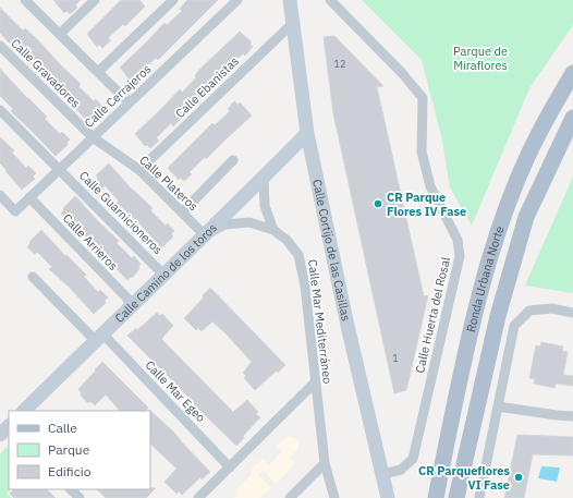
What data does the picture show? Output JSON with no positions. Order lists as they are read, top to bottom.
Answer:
{
  "streets": {
    "main road": ["Ronda Urbana Norte"],
    "street": [
      "Calle Gravadores",
      "Calle Ebanistas",
      "Calle Cerrajeros",
      "Calle Plateros",
      "Calle Guarnicioneros",
      "Calle Arrieros",
      "Calle Cortijo de las Casillas",
      "Calle Camino de los toros",
      "Calle Huerta del Rosal",
      "Calle Mar Mediterráneo",
      "Calle Mar Egeo"
    ]
  },
  "crossings": [
    ["Calle Gravadores", "Calle Cerrajeros"],
    ["Calle Gravadores", "Calle Plateros"],
    ["Calle Ebanistas", "Calle Plateros"],
    ["Calle Ebanistas", "Calle Cortijo de las Casillas"],
    ["Calle Cerrajeros", "Calle Plateros"],
    ["Calle Cerrajeros", "Calle Guarnicioneros"],
    ["Calle Cerrajeros", "Calle Arrieros"],
    ["Calle Plateros", "Calle Camino de los toros"],
    ["Calle Plateros", "Calle Mar Mediterráneo"],
    ["Calle Guarnicioneros", "Calle Camino de los toros"],
    ["Calle Arrieros", "Calle Camino de los toros"],
    ["Calle Cortijo de las Casillas", "Calle Camino de los toros"],
    ["Calle Cortijo de las Casillas", "Calle Huerta del Rosal"],
    ["Calle Camino de los toros", "Calle Mar Mediterráneo"],
    ["Calle Camino de los toros", "Calle Mar Egeo"]
  ],
  "parks": ["Parque de Miraflores"],
  "places": ["CR Parque Flores IV Fase", "CR Parqueflores VI Fase"],
  "house_numbers": ["12", "1"],
  "legend": ["Calle", "Parque", "Edificio"]
}
